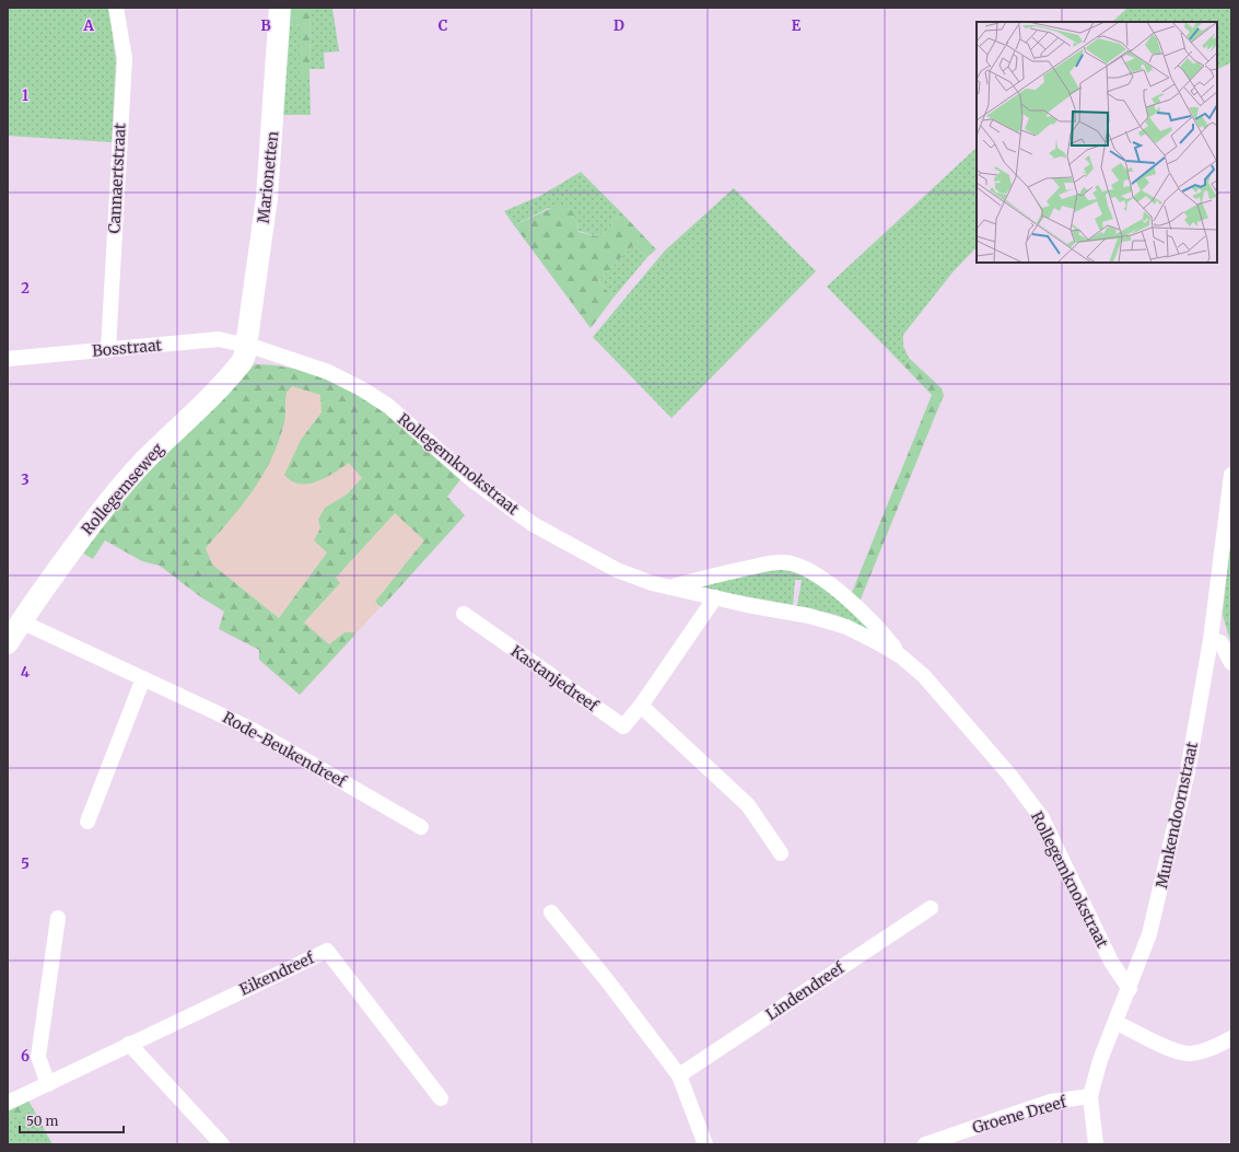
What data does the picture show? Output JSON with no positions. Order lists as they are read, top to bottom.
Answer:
{
  "streets": {
    "street": [
      "Marionetten",
      "Cannaertstraat",
      "Bosstraat",
      "Rollegemknokstraat",
      "Rollegemseweg",
      "Kastanjedreef",
      "Rode-Beukendreef",
      "Munkendoornstraat",
      "Eikendreef",
      "Lindendreef",
      "Groene Dreef"
    ]
  },
  "crossings": [
    ["Marionetten", "Bosstraat"],
    ["Marionetten", "Rollegemknokstraat"],
    ["Marionetten", "Rollegemseweg"],
    ["Cannaertstraat", "Bosstraat"],
    ["Bosstraat", "Rollegemknokstraat"],
    ["Bosstraat", "Rollegemseweg"],
    ["Rollegemknokstraat", "Rollegemseweg"],
    ["Rollegemknokstraat", "Kastanjedreef"],
    ["Rollegemknokstraat", "Munkendoornstraat"],
    ["Rollegemseweg", "Rode-Beukendreef"],
    ["Munkendoornstraat", "Groene Dreef"]
  ],
  "scale_bar": "50 m",
  "grid": {
    "columns": [
      "A",
      "B",
      "C",
      "D",
      "E"
    ],
    "rows": [
      "1",
      "2",
      "3",
      "4",
      "5",
      "6"
    ]
  }
}
